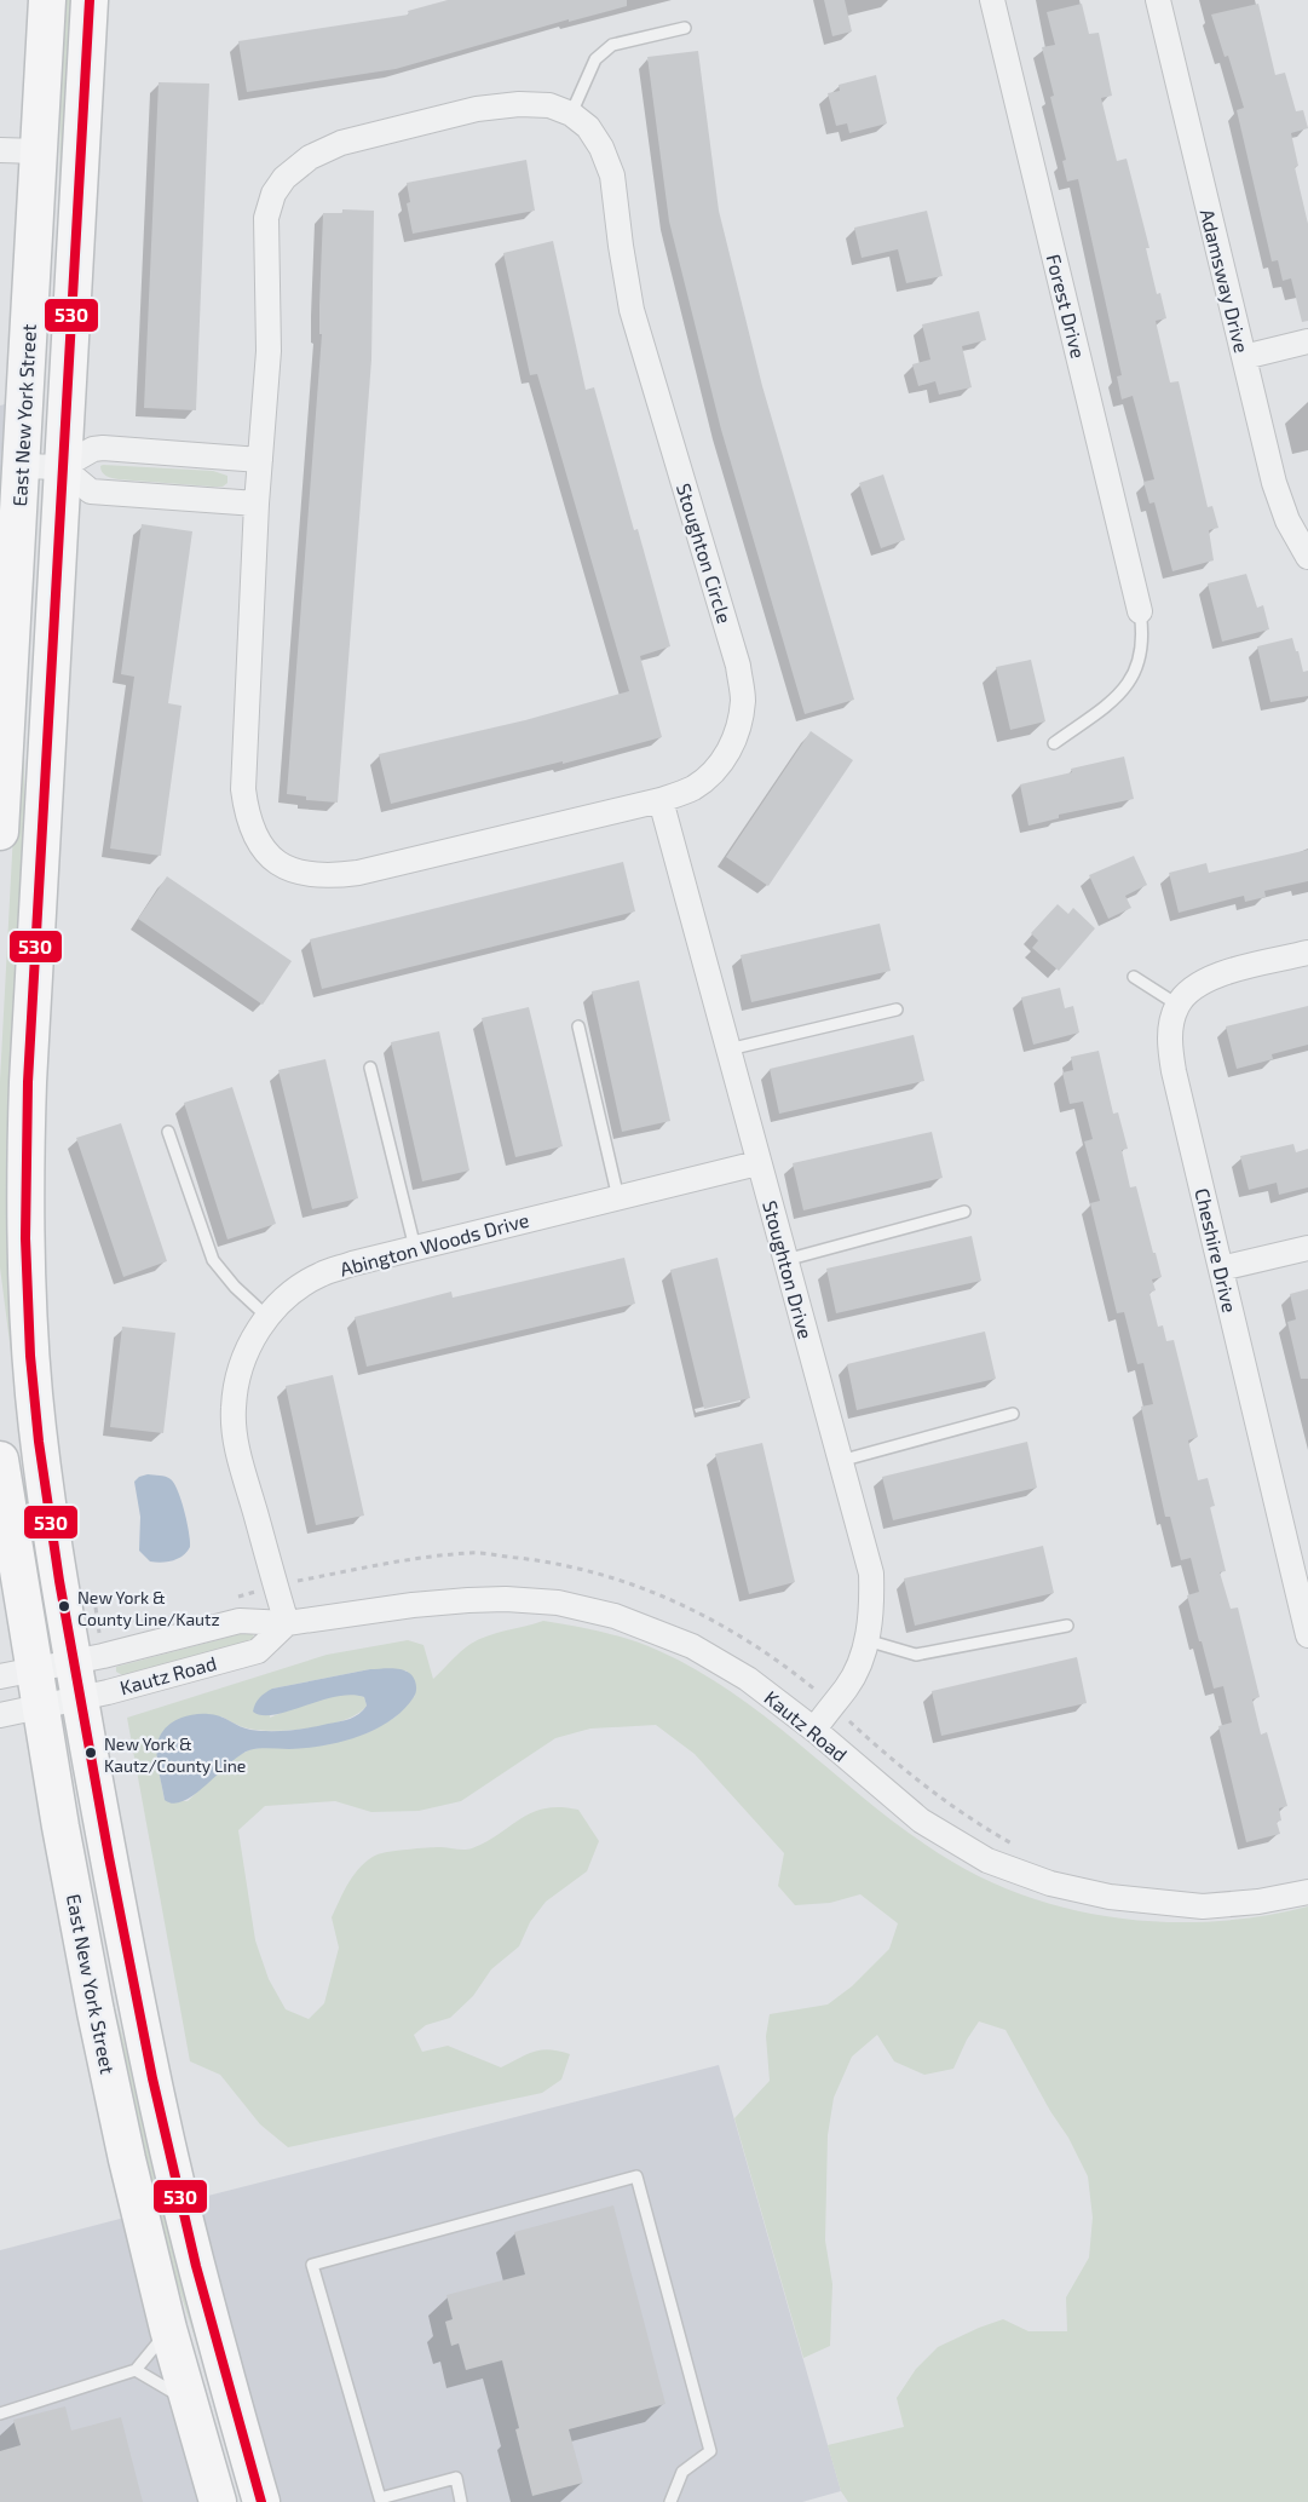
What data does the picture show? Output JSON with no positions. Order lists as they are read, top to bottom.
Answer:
{
  "streets": {
    "main road": ["East New York Street"],
    "street": [
      "Adamsway Drive",
      "Forest Drive",
      "Stoughton Circle",
      "Abington Woods Drive",
      "Cheshire Drive",
      "Stoughton Drive",
      "Kautz Road"
    ]
  },
  "crossings": [
    ["East New York Street", "Kautz Road"],
    ["Stoughton Circle", "Stoughton Drive"],
    ["Abington Woods Drive", "Stoughton Drive"],
    ["Abington Woods Drive", "Kautz Road"],
    ["Stoughton Drive", "Kautz Road"]
  ],
  "places": ["New York & County Line/Kautz", "New York & Kautz/County Line"],
  "lines": ["transit line 530"]
}
